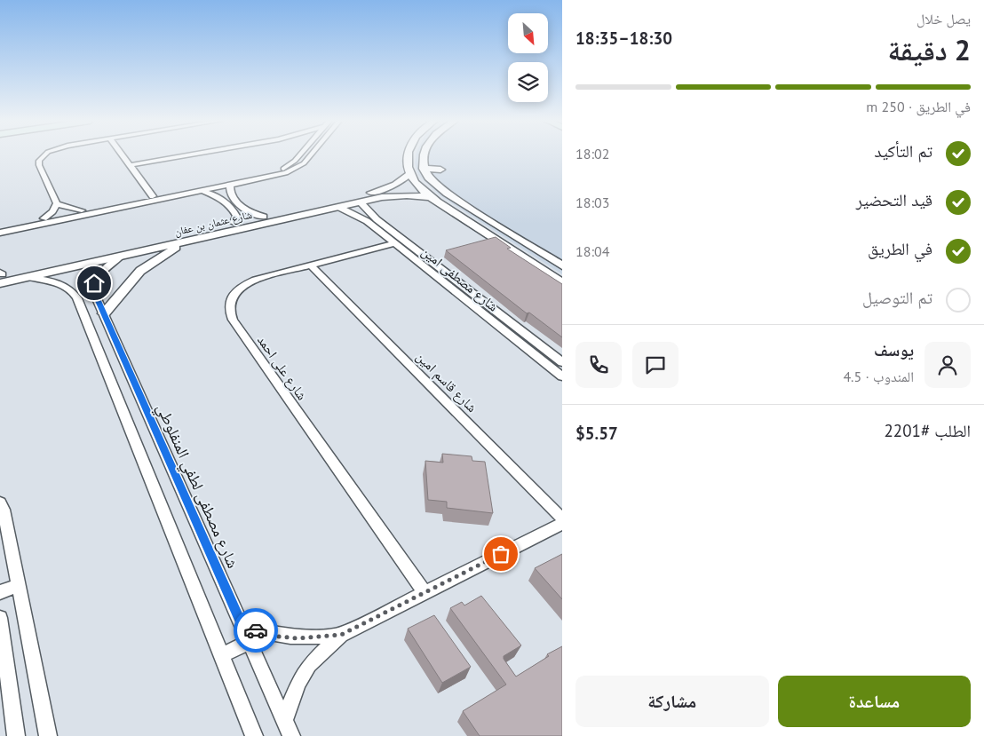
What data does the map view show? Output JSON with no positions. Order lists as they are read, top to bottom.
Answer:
{
  "streets": {
    "street": [
      "شارع عثمان بن عفان",
      "شارع مصطفى امين",
      "شارع على احمد",
      "شارع قاسم امين",
      "شارع مصطفى لطفي المنفلوطي"
    ]
  },
  "crossings": [
    ["شارع عثمان بن عفان", "شارع مصطفى امين"],
    ["شارع عثمان بن عفان", "شارع مصطفى لطفي المنفلوطي"],
    ["شارع مصطفى امين", "شارع على احمد"],
    ["شارع على احمد", "شارع قاسم امين"]
  ],
  "north": "bottom right",
  "page": {
    "heading": ["2 دقيقة", "يصل خلال", "18:30–18:35"],
    "panel": [
      "يوسف",
      "المندوب · 4.5",
      "الطلب #2201",
      "$5.57"
    ],
    "bar": "في الطريق · 250 m",
    "list": [
      ["تم التأكيد", "18:02"],
      ["قيد التحضير", "18:03"],
      ["في الطريق", "18:04"],
      "تم التوصيل"
    ],
    "buttons": ["مساعدة", "مشاركة"]
  }
}
